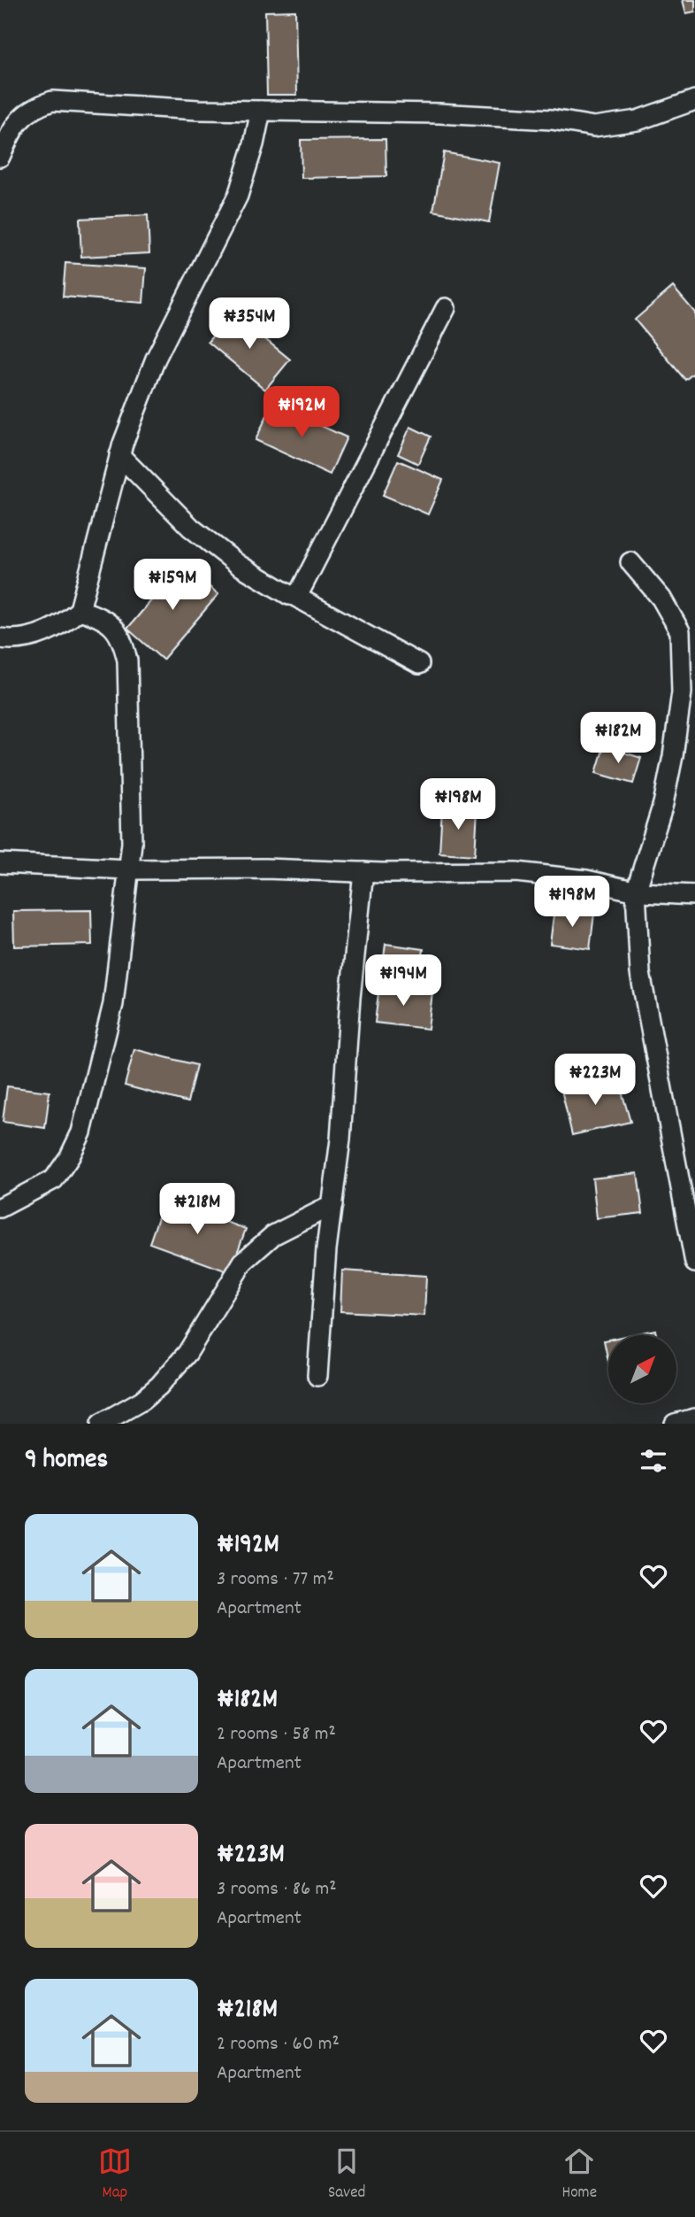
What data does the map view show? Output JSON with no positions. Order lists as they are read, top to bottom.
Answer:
{
  "north": "top right",
  "page": {
    "price": [
      "₦354M",
      "₦192M",
      "₦159M",
      "₦182M",
      "₦198M",
      "₦198M",
      "₦194M",
      "₦223M",
      "₦218M"
    ],
    "heading": "9 homes",
    "list": [
      {
        "name": "₦192M",
        "note": "3 rooms · 77 m² · Apartment"
      },
      {
        "name": "₦182M",
        "note": "2 rooms · 58 m² · Apartment"
      },
      {
        "name": "₦223M",
        "note": "3 rooms · 86 m² · Apartment"
      },
      {
        "name": "₦218M",
        "note": "2 rooms · 60 m² · Apartment"
      }
    ],
    "tabs": ["Map", "Saved", "Home"]
  }
}
